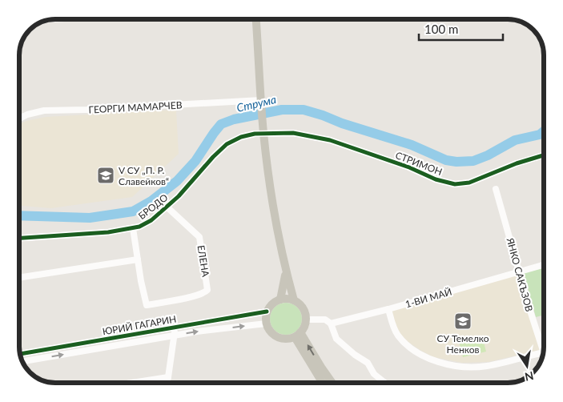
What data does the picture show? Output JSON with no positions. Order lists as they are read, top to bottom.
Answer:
{
  "streets": {
    "street": [
      "ГЕОРГИ МАМАРЧЕВ",
      "СТРИМОН",
      "БРОДО",
      "ЕЛЕНА",
      "ЯНКО САКЪЗОВ",
      "1-ВИ МАЙ",
      "ЮРИЙ ГАГАРИН"
    ]
  },
  "crossings": [
    ["СТРИМОН", "БРОДО"],
    ["БРОДО", "ЕЛЕНА"],
    ["ЯНКО САКЪЗОВ", "1-ВИ МАЙ"],
    ["1-ВИ МАЙ", "ЮРИЙ ГАГАРИН"]
  ],
  "water": ["Струма"],
  "places": {
    "school or university": ["V СУ „П. Р. Славейков“", "СУ Темелко Ненков"]
  },
  "scale_bar": "100 m",
  "north": "bottom"
}
